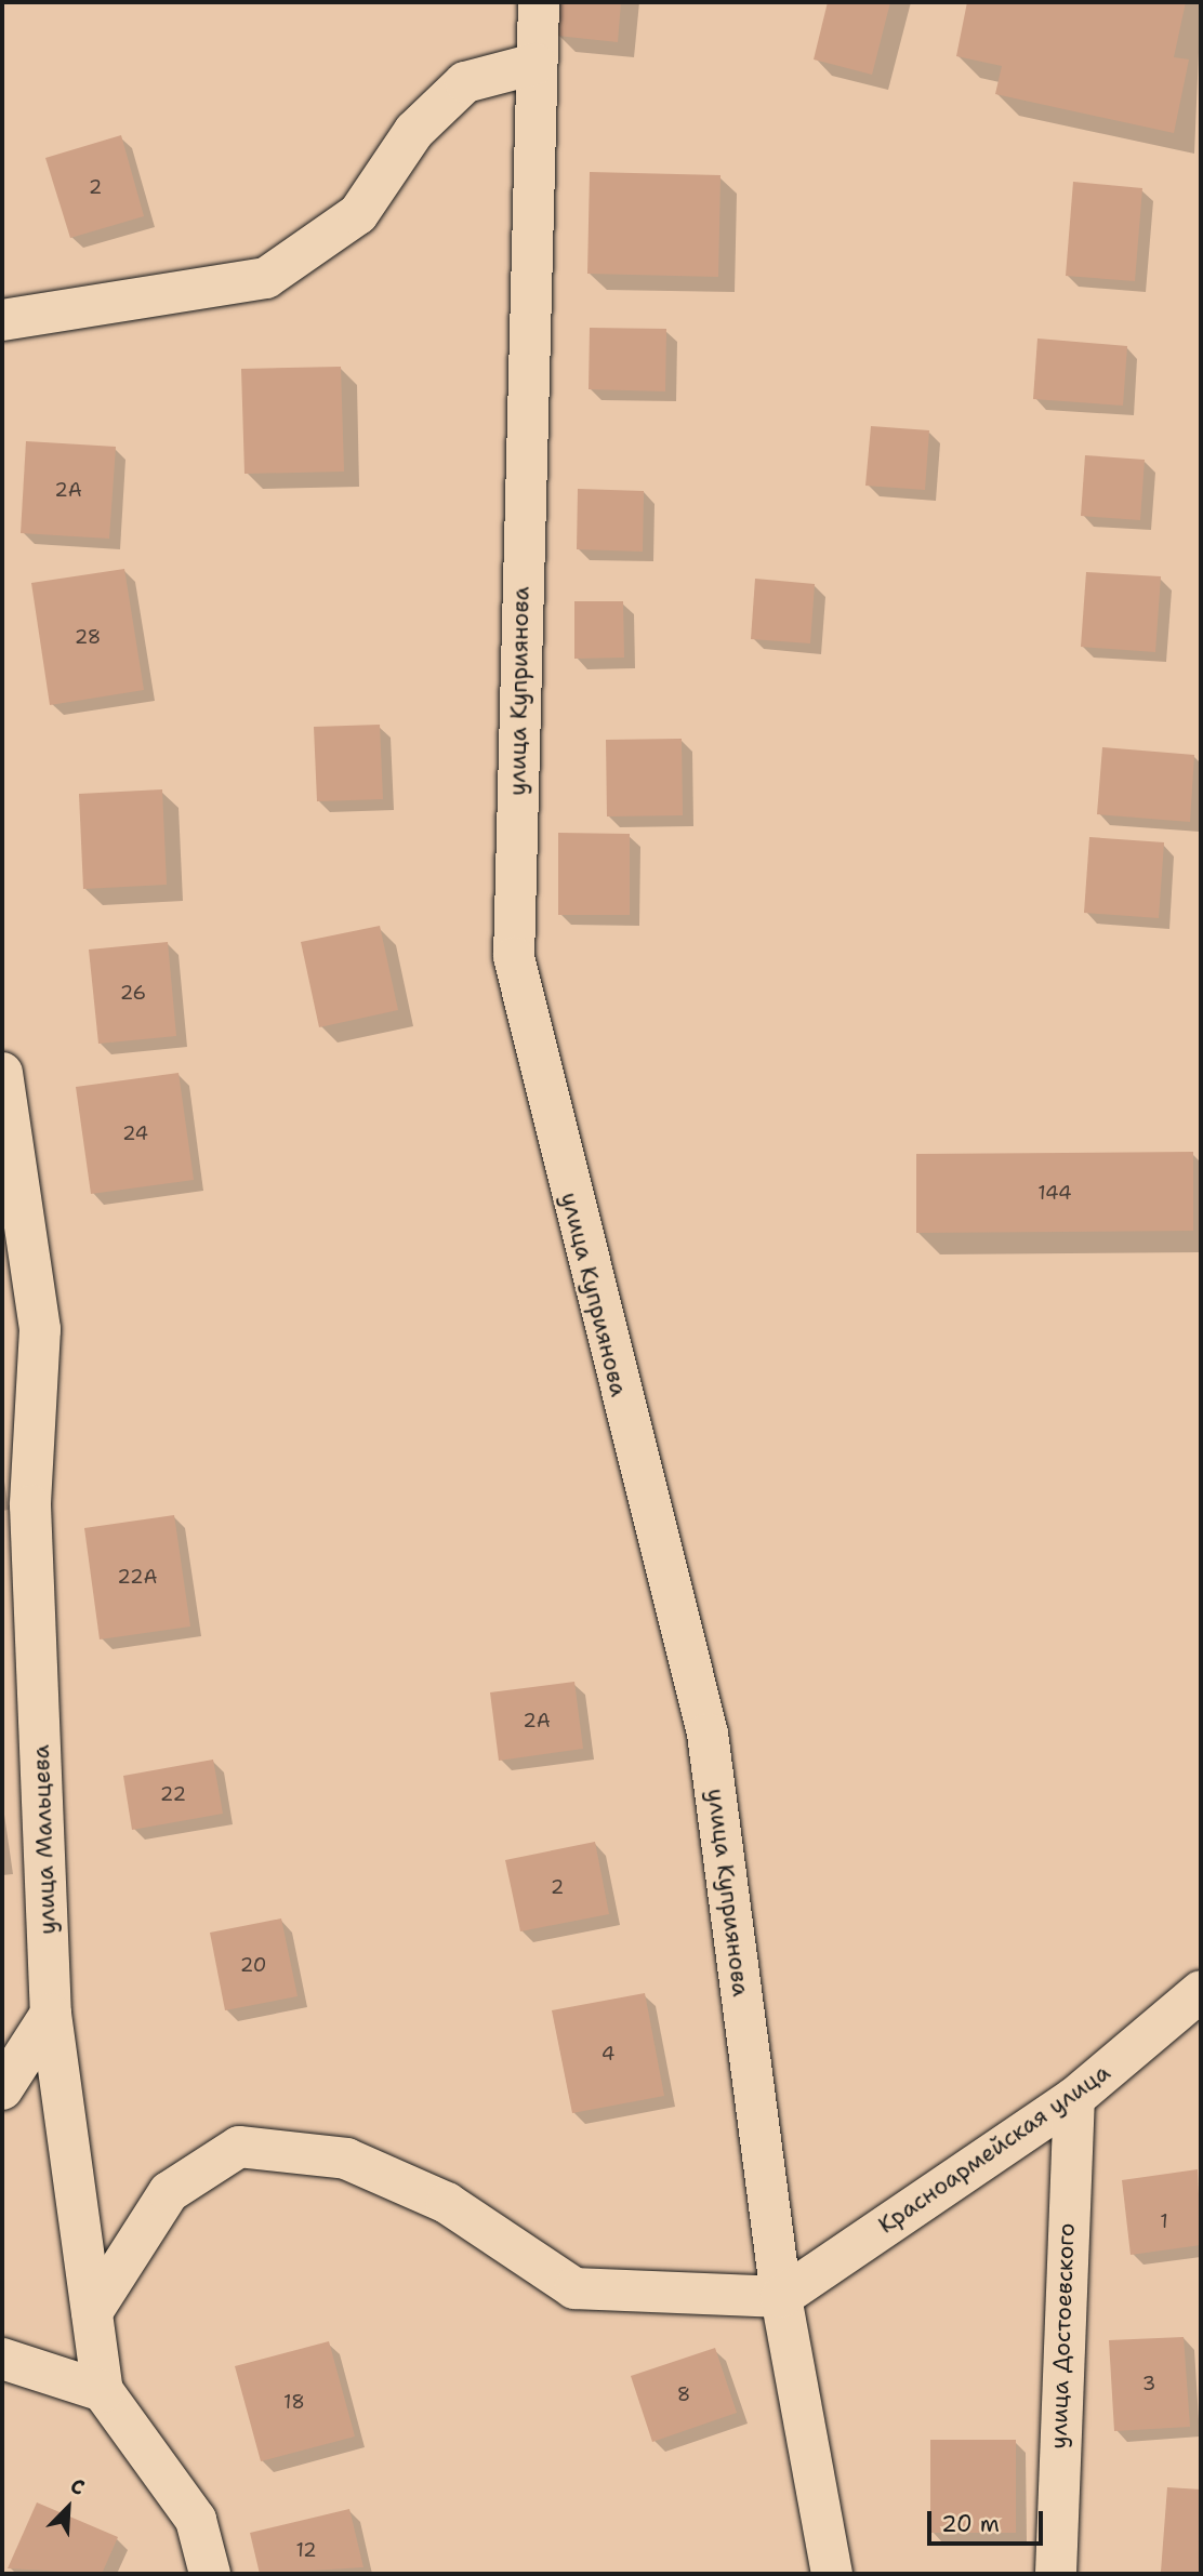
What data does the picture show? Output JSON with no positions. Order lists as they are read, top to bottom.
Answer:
{
  "streets": {
    "street": [
      "улица Куприянова",
      "улица Мальцева",
      "Красноармейская улица",
      "улица Достоевского"
    ]
  },
  "crossings": [
    ["улица Куприянова", "Красноармейская улица"],
    ["Красноармейская улица", "улица Достоевского"]
  ],
  "house_numbers": [
    "2",
    "2А",
    "28",
    "26",
    "24",
    "144",
    "22А",
    "2А",
    "22",
    "2",
    "20",
    "4",
    "1",
    "3",
    "8",
    "18",
    "12"
  ],
  "scale_bar": "20 m",
  "north": "top right"
}
